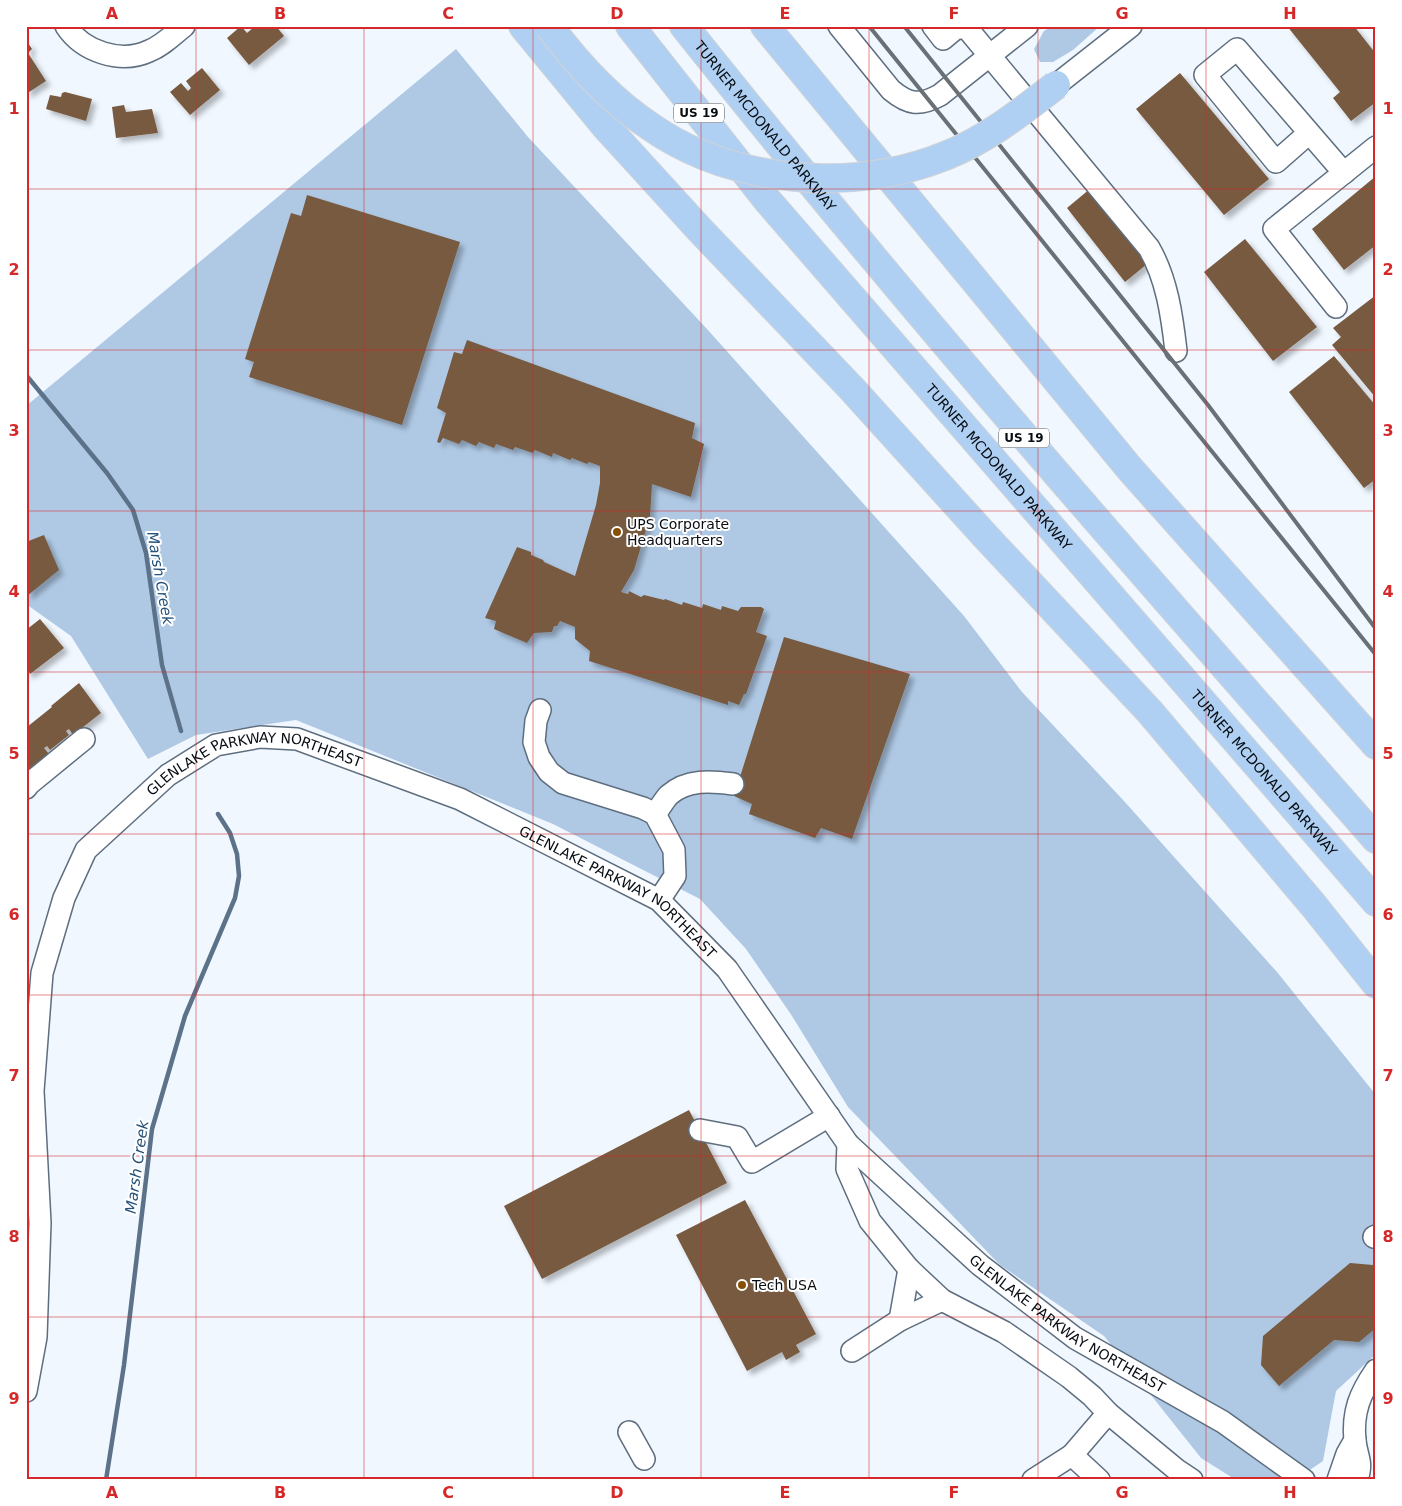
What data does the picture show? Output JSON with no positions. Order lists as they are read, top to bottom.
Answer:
{
  "streets": {
    "highway": ["US 19", "TURNER MCDONALD PARKWAY"],
    "street": ["GLENLAKE PARKWAY NORTHEAST"]
  },
  "water": ["Marsh Creek"],
  "places": ["UPS Corporate Headquarters", "Tech USA"],
  "grid": {
    "columns": [
      "A",
      "B",
      "C",
      "D",
      "E",
      "F",
      "G",
      "H"
    ],
    "rows": [
      "1",
      "2",
      "3",
      "4",
      "5",
      "6",
      "7",
      "8",
      "9"
    ]
  }
}
